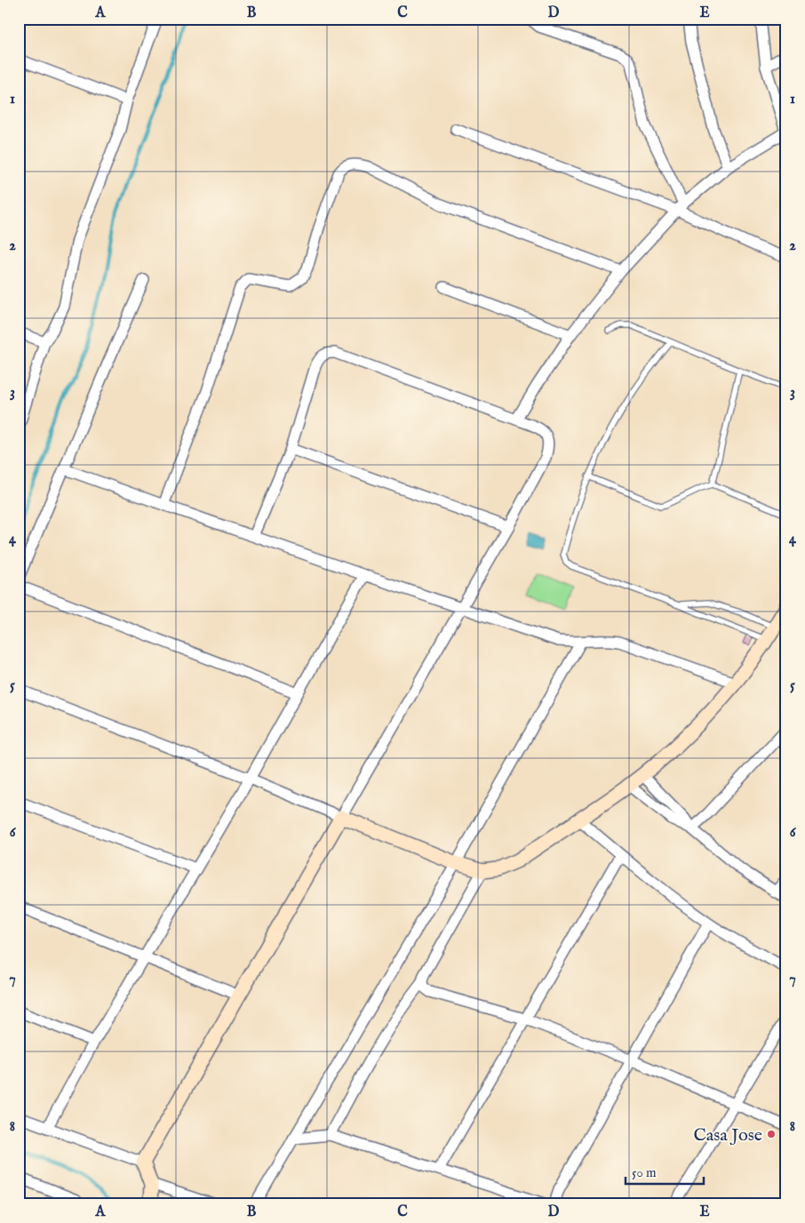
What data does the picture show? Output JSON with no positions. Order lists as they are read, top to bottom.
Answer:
{
  "places": ["Casa Jose"],
  "scale_bar": "50 m",
  "grid": {
    "columns": [
      "A",
      "B",
      "C",
      "D",
      "E"
    ],
    "rows": [
      "1",
      "2",
      "3",
      "4",
      "5",
      "6",
      "7",
      "8"
    ]
  }
}
